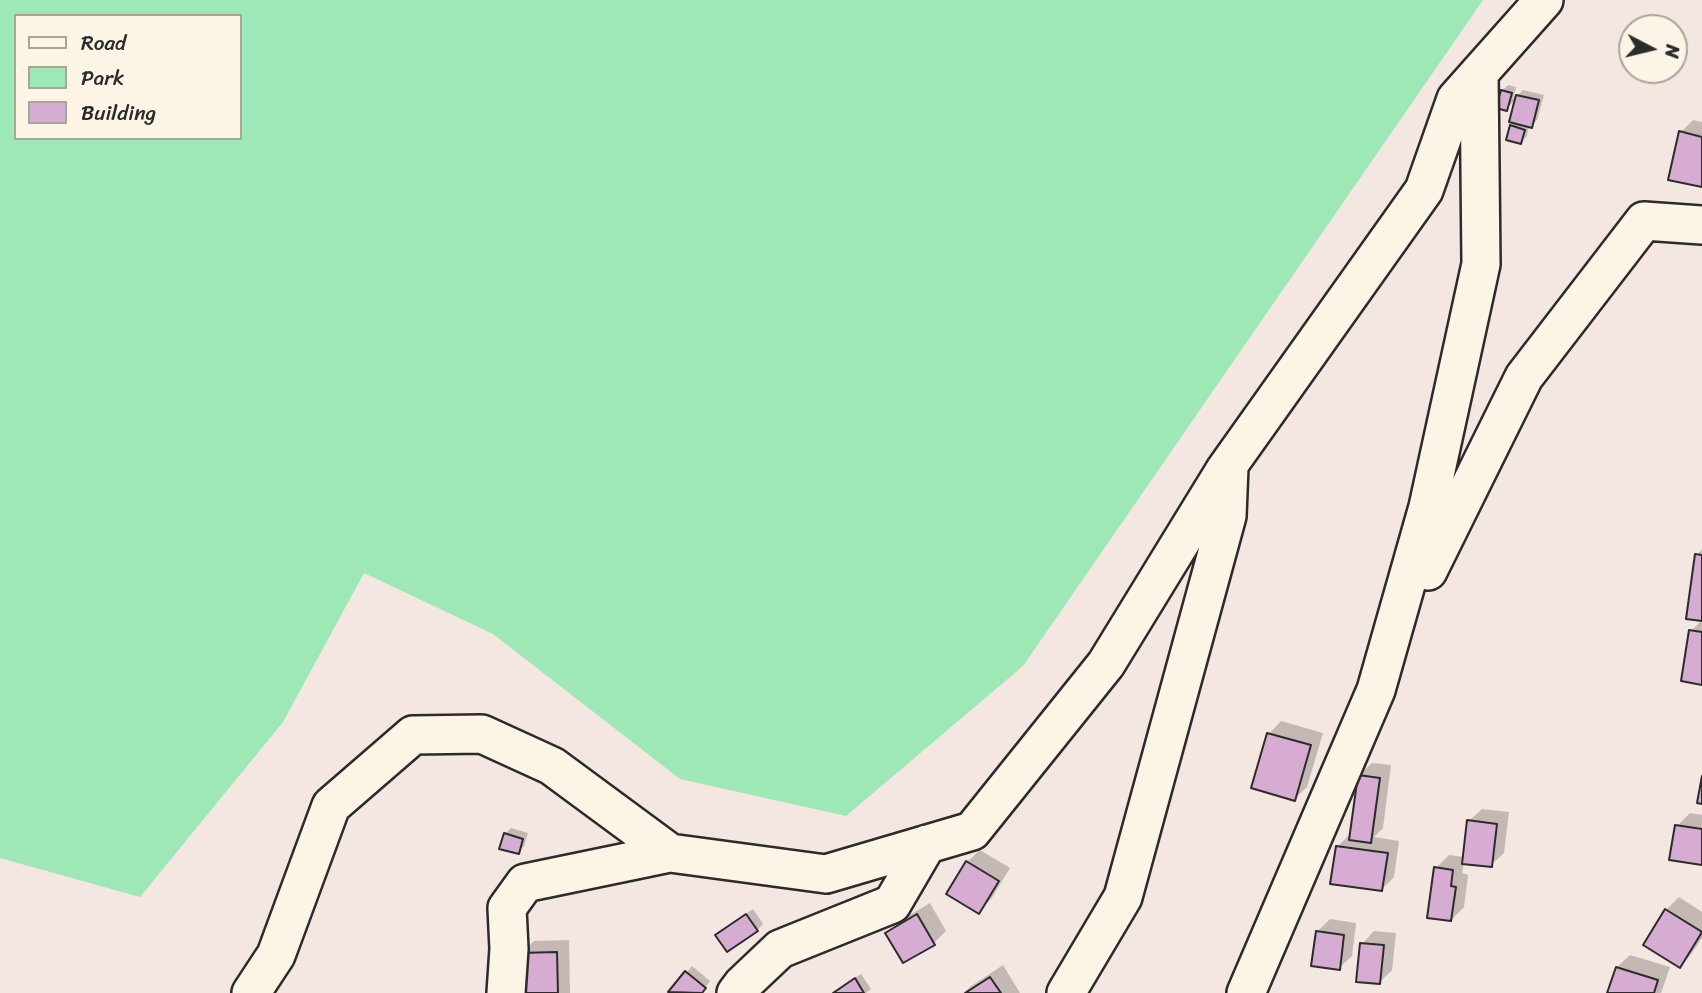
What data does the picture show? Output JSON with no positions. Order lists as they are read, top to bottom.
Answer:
{
  "legend": ["Road", "Park", "Building"],
  "north": "right"
}
